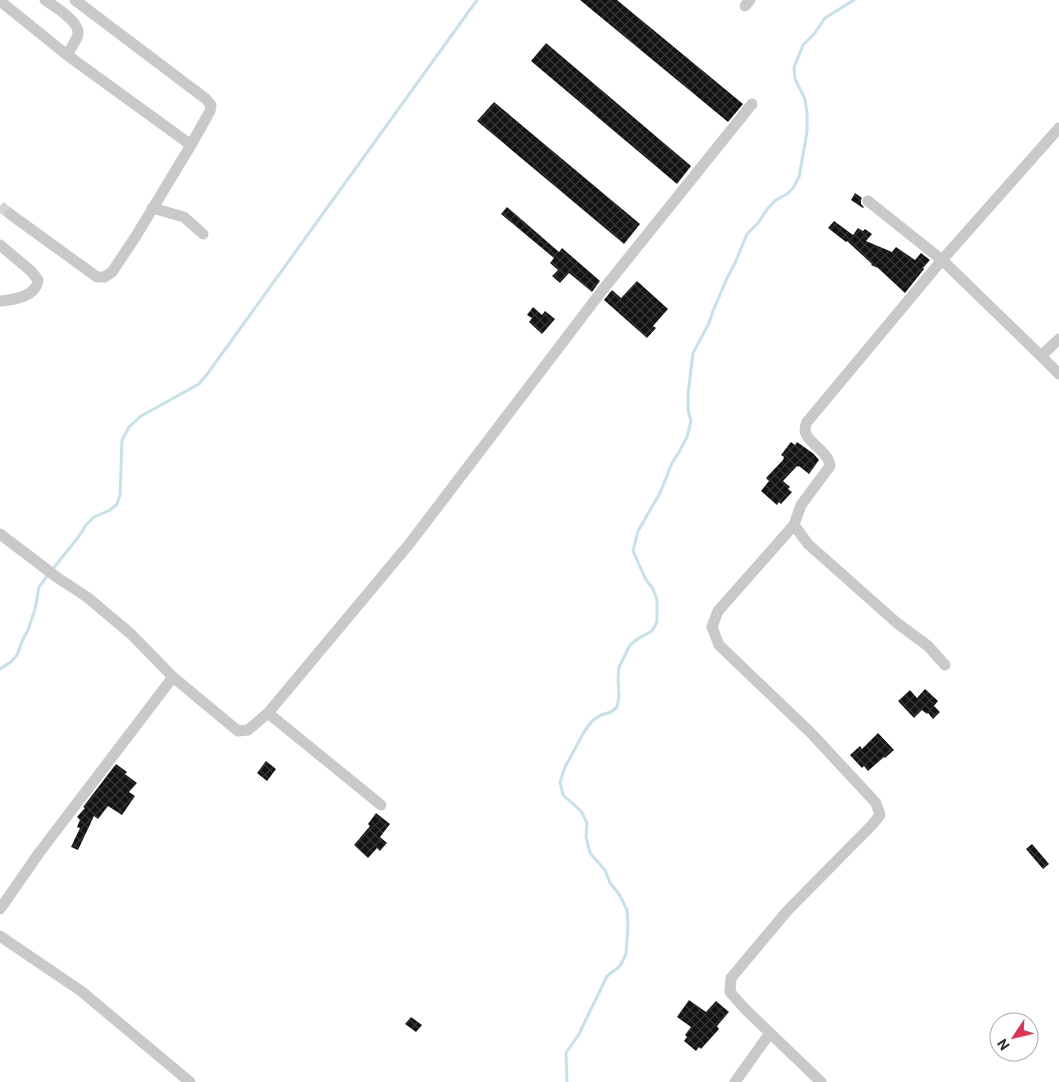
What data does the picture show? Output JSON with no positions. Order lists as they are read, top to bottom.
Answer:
{
  "north": "bottom left"
}
